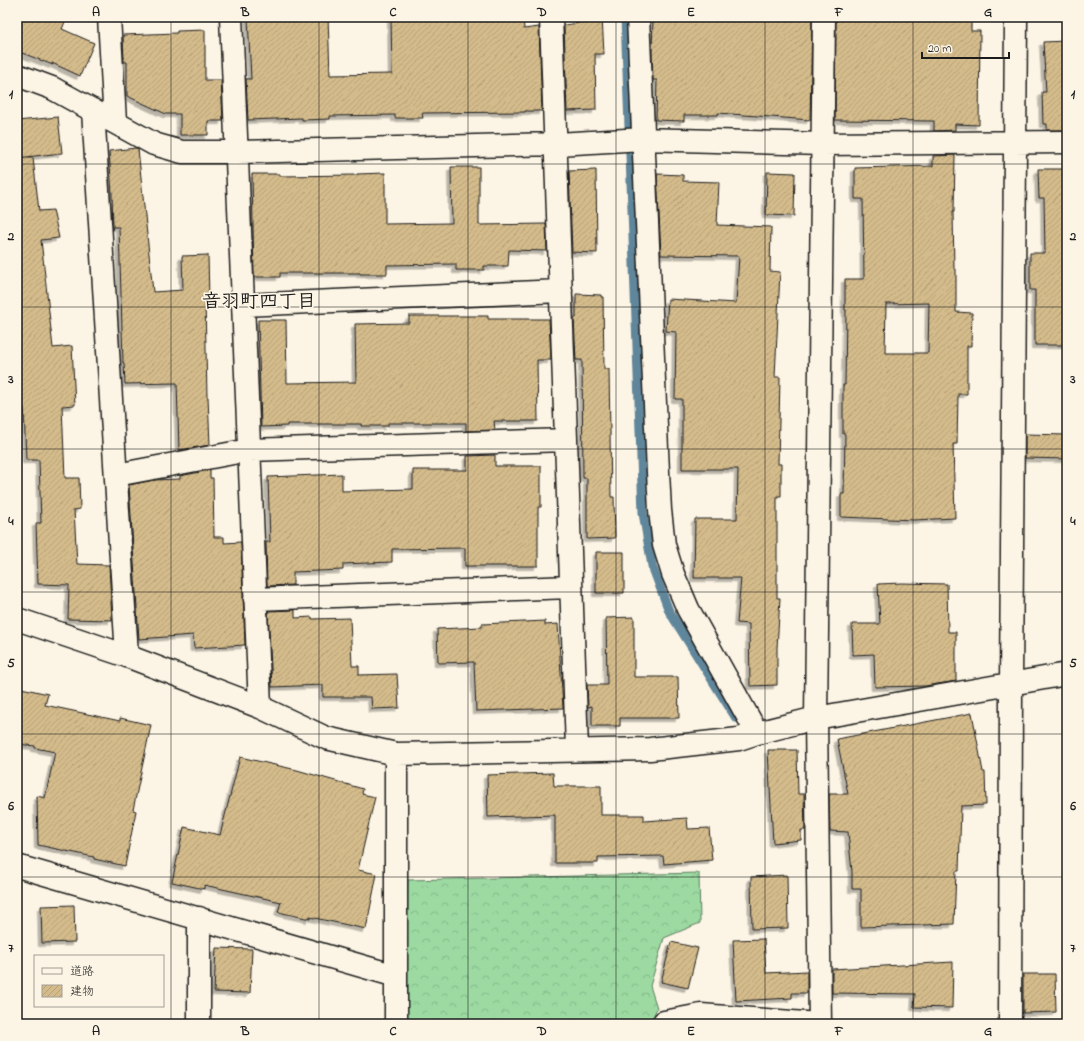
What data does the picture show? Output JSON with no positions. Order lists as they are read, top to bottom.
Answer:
{
  "districts": ["音羽町四丁目"],
  "legend": ["道路", "建物"],
  "scale_bar": "20 m",
  "grid": {
    "columns": [
      "A",
      "B",
      "C",
      "D",
      "E",
      "F",
      "G"
    ],
    "rows": [
      "1",
      "2",
      "3",
      "4",
      "5",
      "6",
      "7"
    ]
  }
}
